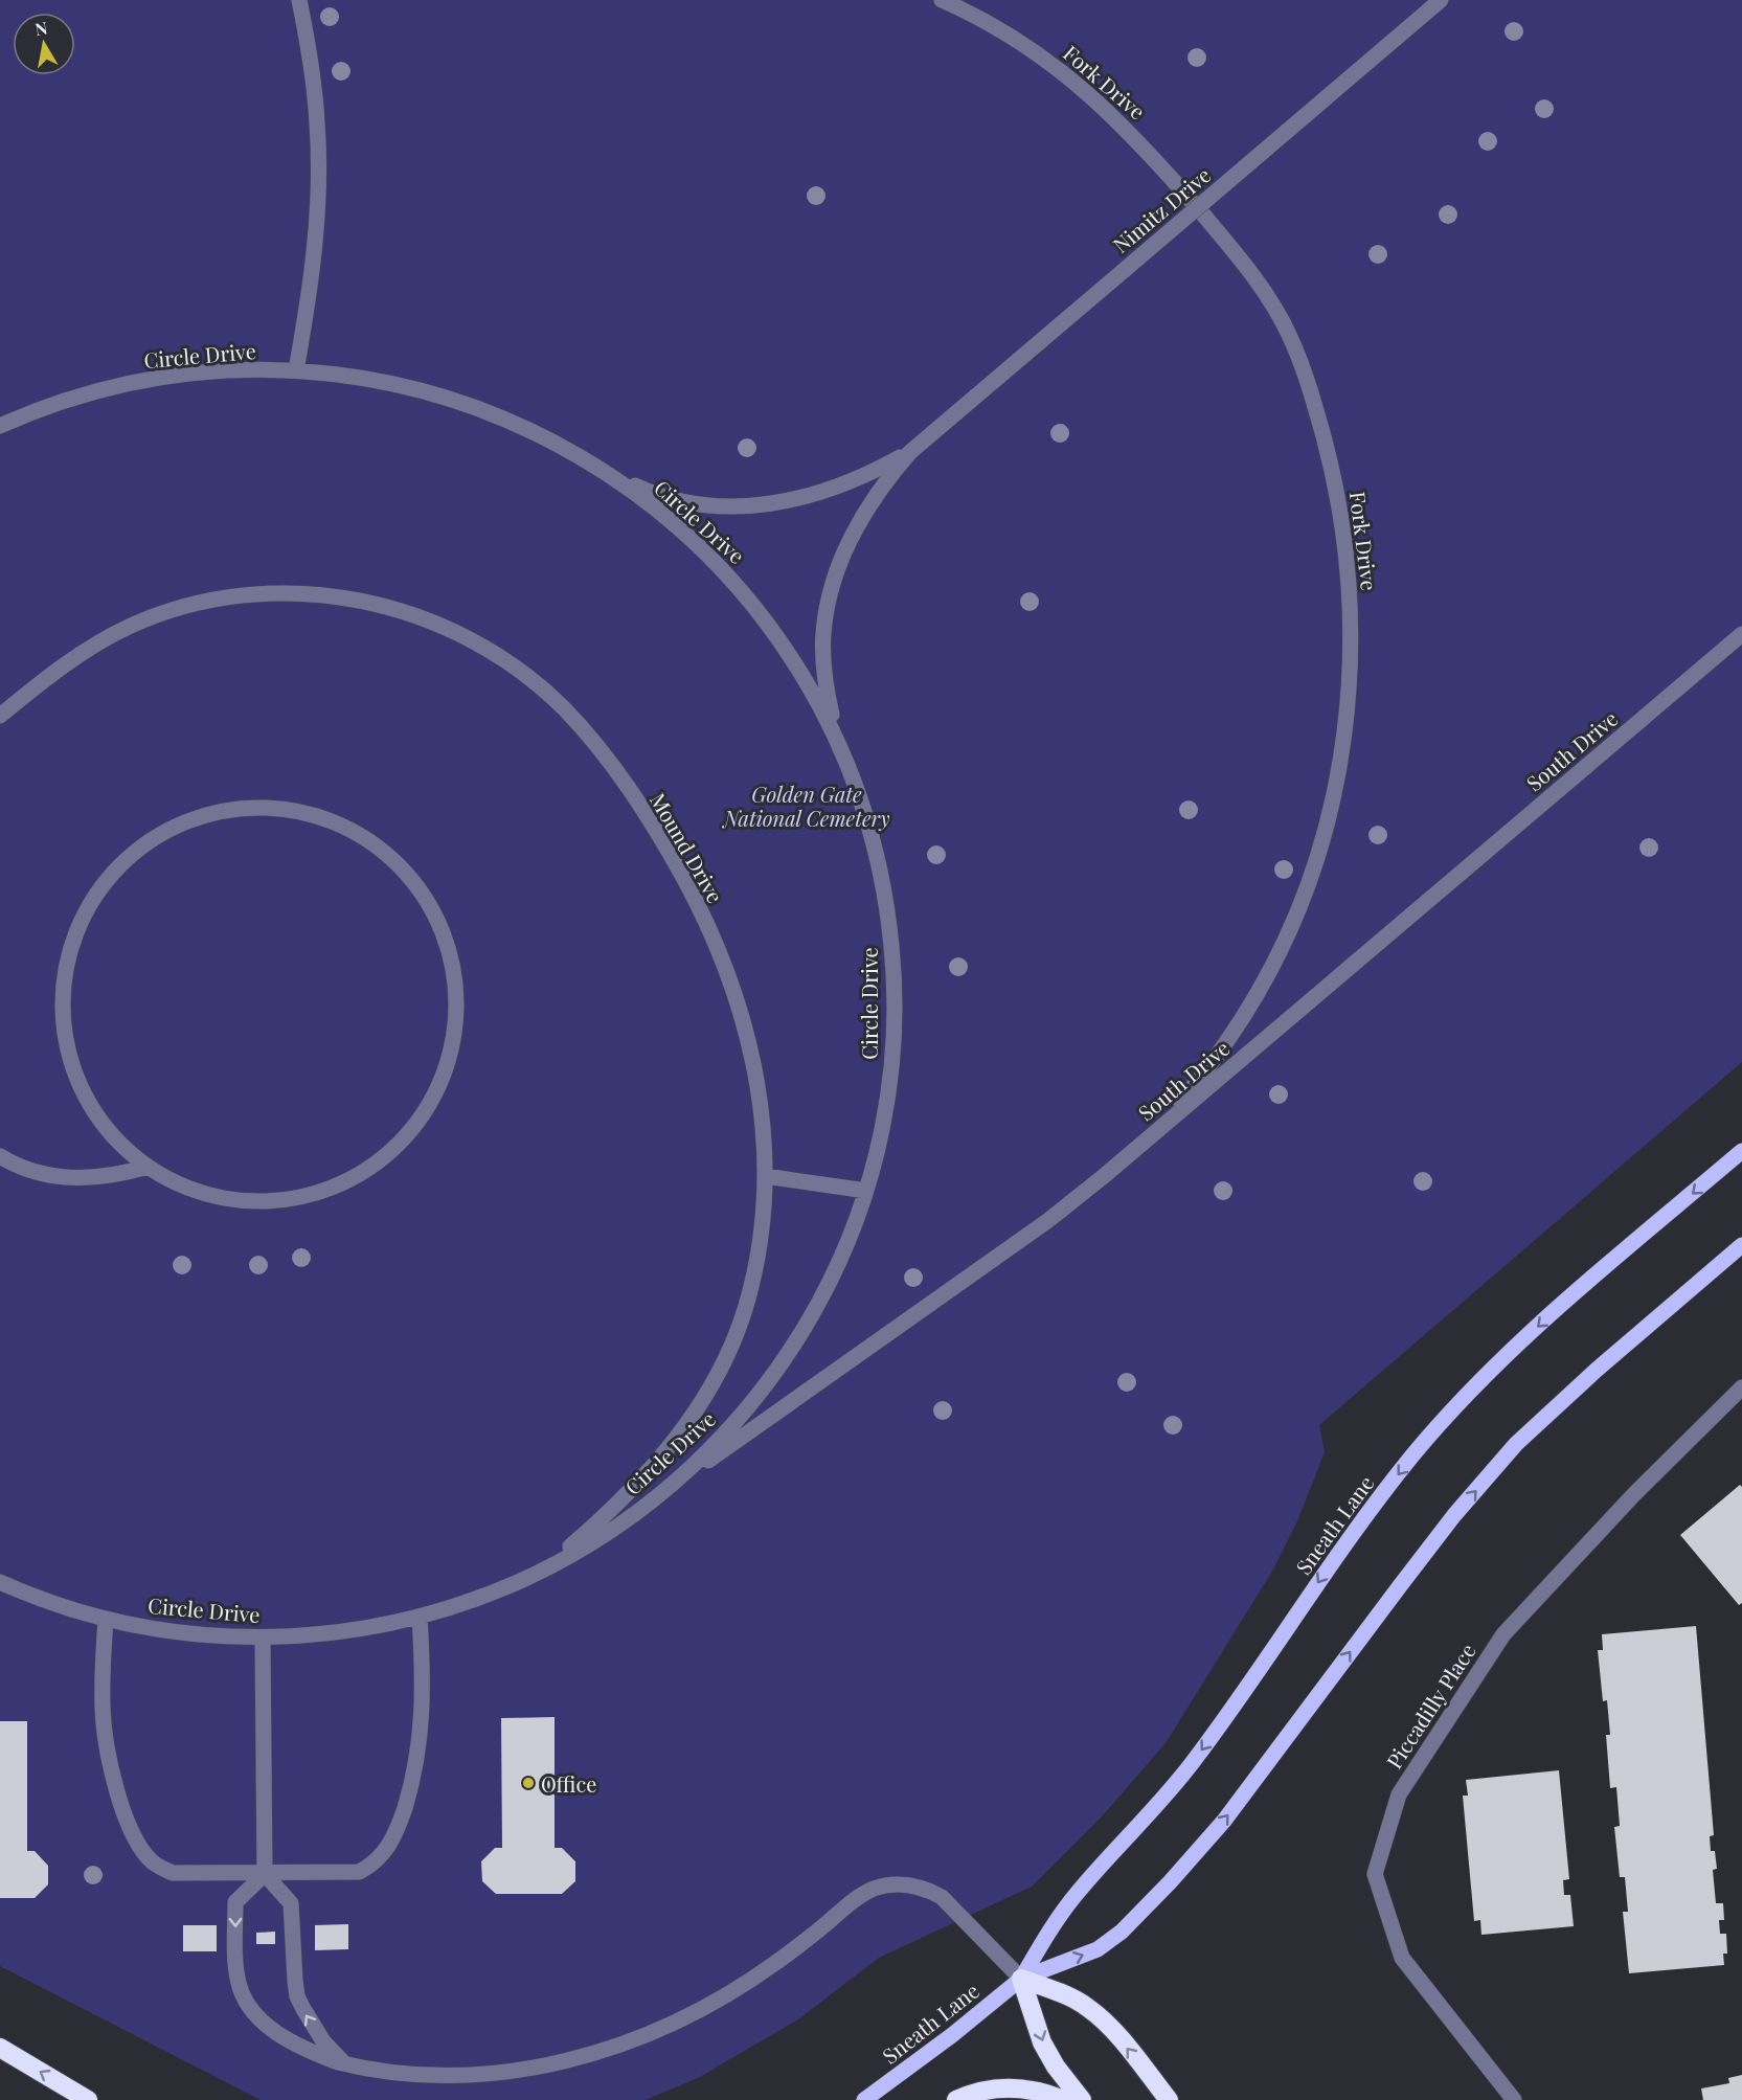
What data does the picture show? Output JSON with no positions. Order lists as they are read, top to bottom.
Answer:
{
  "streets": {
    "main road": ["Sneath Lane"],
    "street": [
      "Fork Drive",
      "Nimitz Drive",
      "Circle Drive",
      "South Drive",
      "Mound Drive",
      "Piccadilly Place"
    ]
  },
  "crossings": [
    ["Fork Drive", "South Drive"],
    ["Nimitz Drive", "Circle Drive"],
    ["Circle Drive", "South Drive"],
    ["Circle Drive", "Mound Drive"]
  ],
  "parks": ["Golden Gate National Cemetery"],
  "places": ["Office"],
  "north": "top"
}
